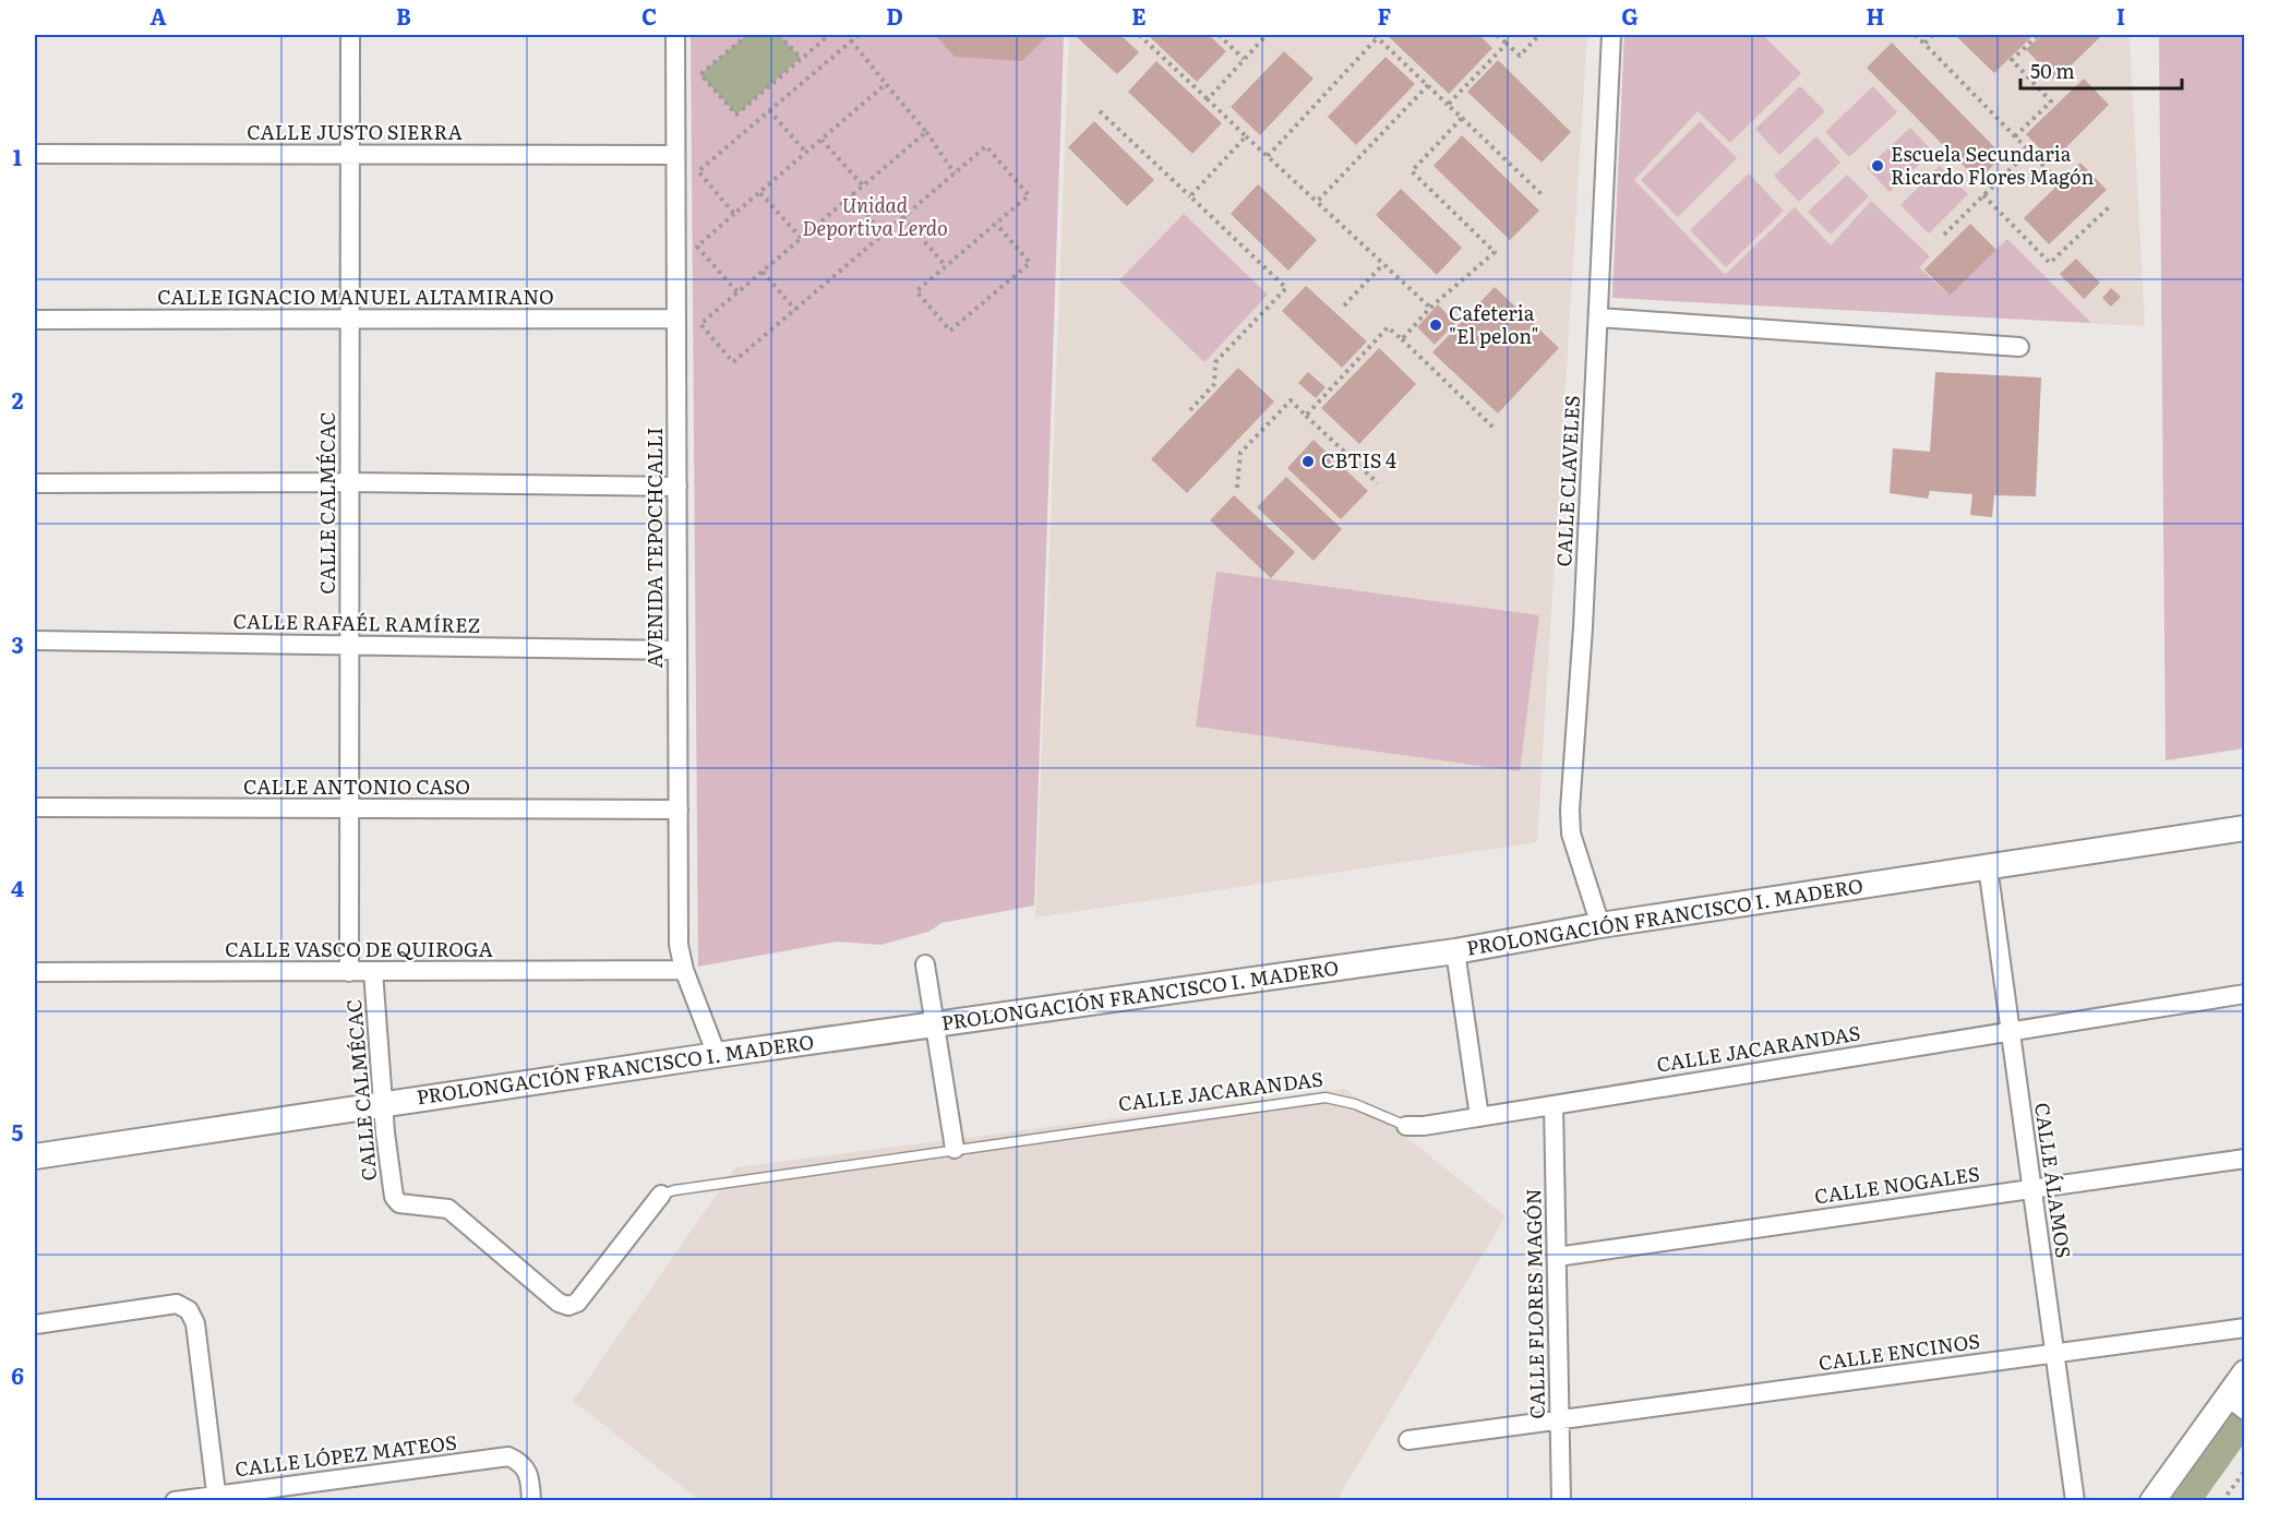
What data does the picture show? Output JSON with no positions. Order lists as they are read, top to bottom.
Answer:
{
  "streets": {
    "main road": ["PROLONGACIÓN FRANCISCO I. MADERO"],
    "street": [
      "CALLE JUSTO SIERRA",
      "CALLE IGNACIO MANUEL ALTAMIRANO",
      "CALLE CLAVELES",
      "CALLE CALMÉCAC",
      "AVENIDA TEPOCHCALLI",
      "CALLE RAFAÉL RAMÍREZ",
      "CALLE ANTONIO CASO",
      "CALLE VASCO DE QUIROGA",
      "CALLE JACARANDAS",
      "CALLE ÁLAMOS",
      "CALLE NOGALES",
      "CALLE FLORES MAGÓN",
      "CALLE ENCINOS",
      "CALLE LÓPEZ MATEOS"
    ]
  },
  "crossings": [
    ["CALLE JUSTO SIERRA", "CALLE CALMÉCAC"],
    ["CALLE JUSTO SIERRA", "AVENIDA TEPOCHCALLI"],
    ["CALLE IGNACIO MANUEL ALTAMIRANO", "CALLE CALMÉCAC"],
    ["CALLE IGNACIO MANUEL ALTAMIRANO", "AVENIDA TEPOCHCALLI"],
    ["CALLE CLAVELES", "PROLONGACIÓN FRANCISCO I. MADERO"],
    ["CALLE CALMÉCAC", "CALLE RAFAÉL RAMÍREZ"],
    ["CALLE CALMÉCAC", "CALLE ANTONIO CASO"],
    ["CALLE CALMÉCAC", "PROLONGACIÓN FRANCISCO I. MADERO"],
    ["CALLE CALMÉCAC", "CALLE VASCO DE QUIROGA"],
    ["CALLE CALMÉCAC", "CALLE JACARANDAS"],
    ["AVENIDA TEPOCHCALLI", "CALLE RAFAÉL RAMÍREZ"],
    ["AVENIDA TEPOCHCALLI", "CALLE ANTONIO CASO"],
    ["AVENIDA TEPOCHCALLI", "PROLONGACIÓN FRANCISCO I. MADERO"],
    ["AVENIDA TEPOCHCALLI", "CALLE VASCO DE QUIROGA"],
    ["PROLONGACIÓN FRANCISCO I. MADERO", "CALLE ÁLAMOS"],
    ["CALLE JACARANDAS", "CALLE ÁLAMOS"],
    ["CALLE JACARANDAS", "CALLE FLORES MAGÓN"],
    ["CALLE ÁLAMOS", "CALLE NOGALES"],
    ["CALLE ÁLAMOS", "CALLE ENCINOS"],
    ["CALLE NOGALES", "CALLE FLORES MAGÓN"],
    ["CALLE FLORES MAGÓN", "CALLE ENCINOS"]
  ],
  "parks": ["Unidad Deportiva Lerdo"],
  "places": ["Escuela Secundaria Ricardo Flores Magón", "Cafeteria \"El pelon\"", "CBTIS 4"],
  "scale_bar": "50 m",
  "grid": {
    "columns": [
      "A",
      "B",
      "C",
      "D",
      "E",
      "F",
      "G",
      "H",
      "I"
    ],
    "rows": [
      "1",
      "2",
      "3",
      "4",
      "5",
      "6"
    ]
  }
}
